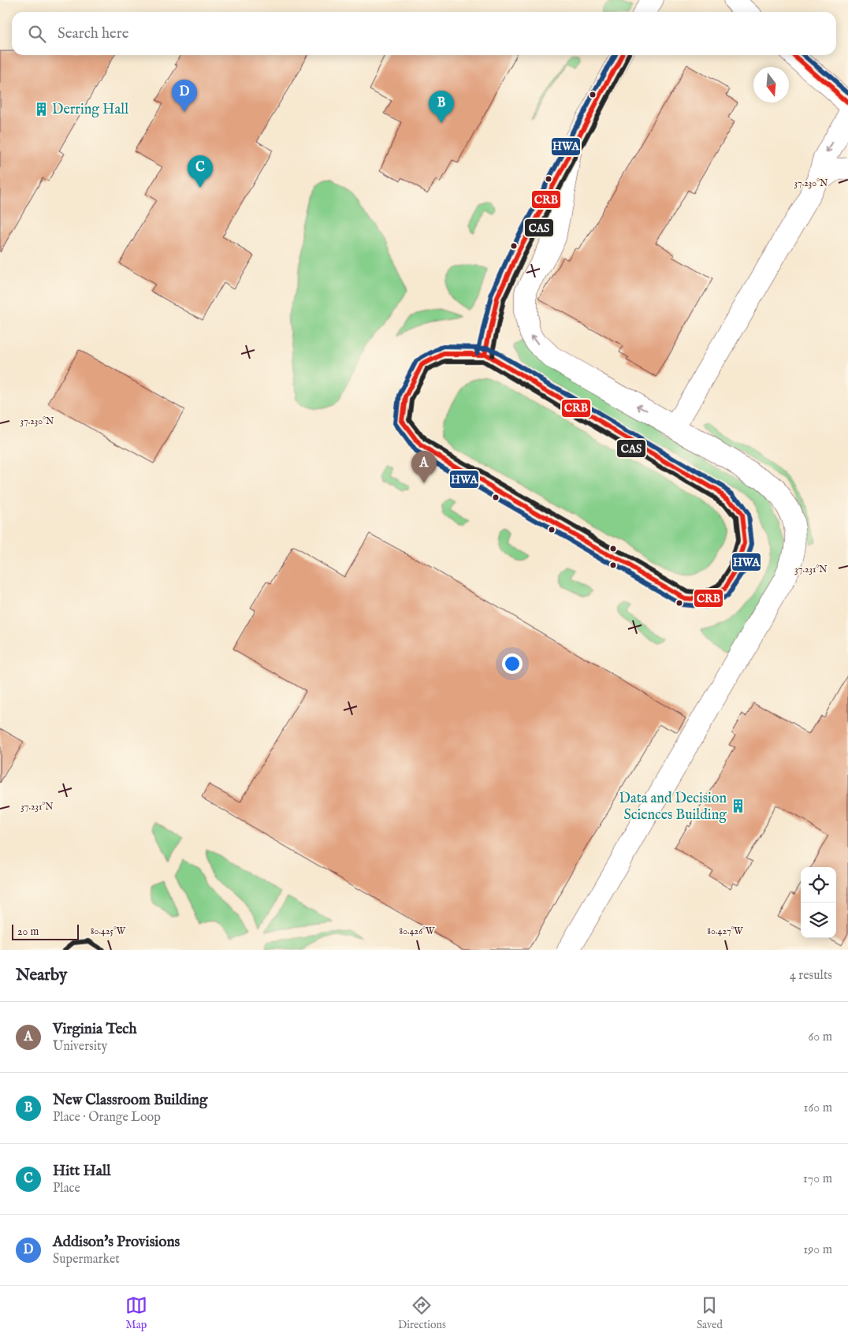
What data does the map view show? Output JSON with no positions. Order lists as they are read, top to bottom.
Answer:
{
  "places": {
    "building": ["Derring Hall", "Data and Decision Sciences Building"]
  },
  "lines": ["transit line CRB", "transit line CAS", "transit line HWA"],
  "scale_bar": "20 m",
  "north": "bottom",
  "page": {
    "search": "Search here",
    "pins": [
      "D",
      "B",
      "C",
      "A"
    ],
    "scale": "20 m",
    "heading": ["Nearby", "4 results"],
    "list": [
      {
        "mark": "A",
        "name": "Virginia Tech",
        "note": "University",
        "value": "60 m"
      },
      {
        "mark": "B",
        "name": "New Classroom Building",
        "note": "Place · Orange Loop",
        "value": "160 m"
      },
      {
        "mark": "C",
        "name": "Hitt Hall",
        "note": "Place",
        "value": "170 m"
      },
      {
        "mark": "D",
        "name": "Addison's Provisions",
        "note": "Supermarket",
        "value": "190 m"
      }
    ],
    "nav": ["Map", "Directions", "Saved"]
  },
  "coordinates": [
    "37.230°N",
    "37.231°N",
    "80.425°W",
    "80.426°W",
    "80.427°W"
  ]
}
